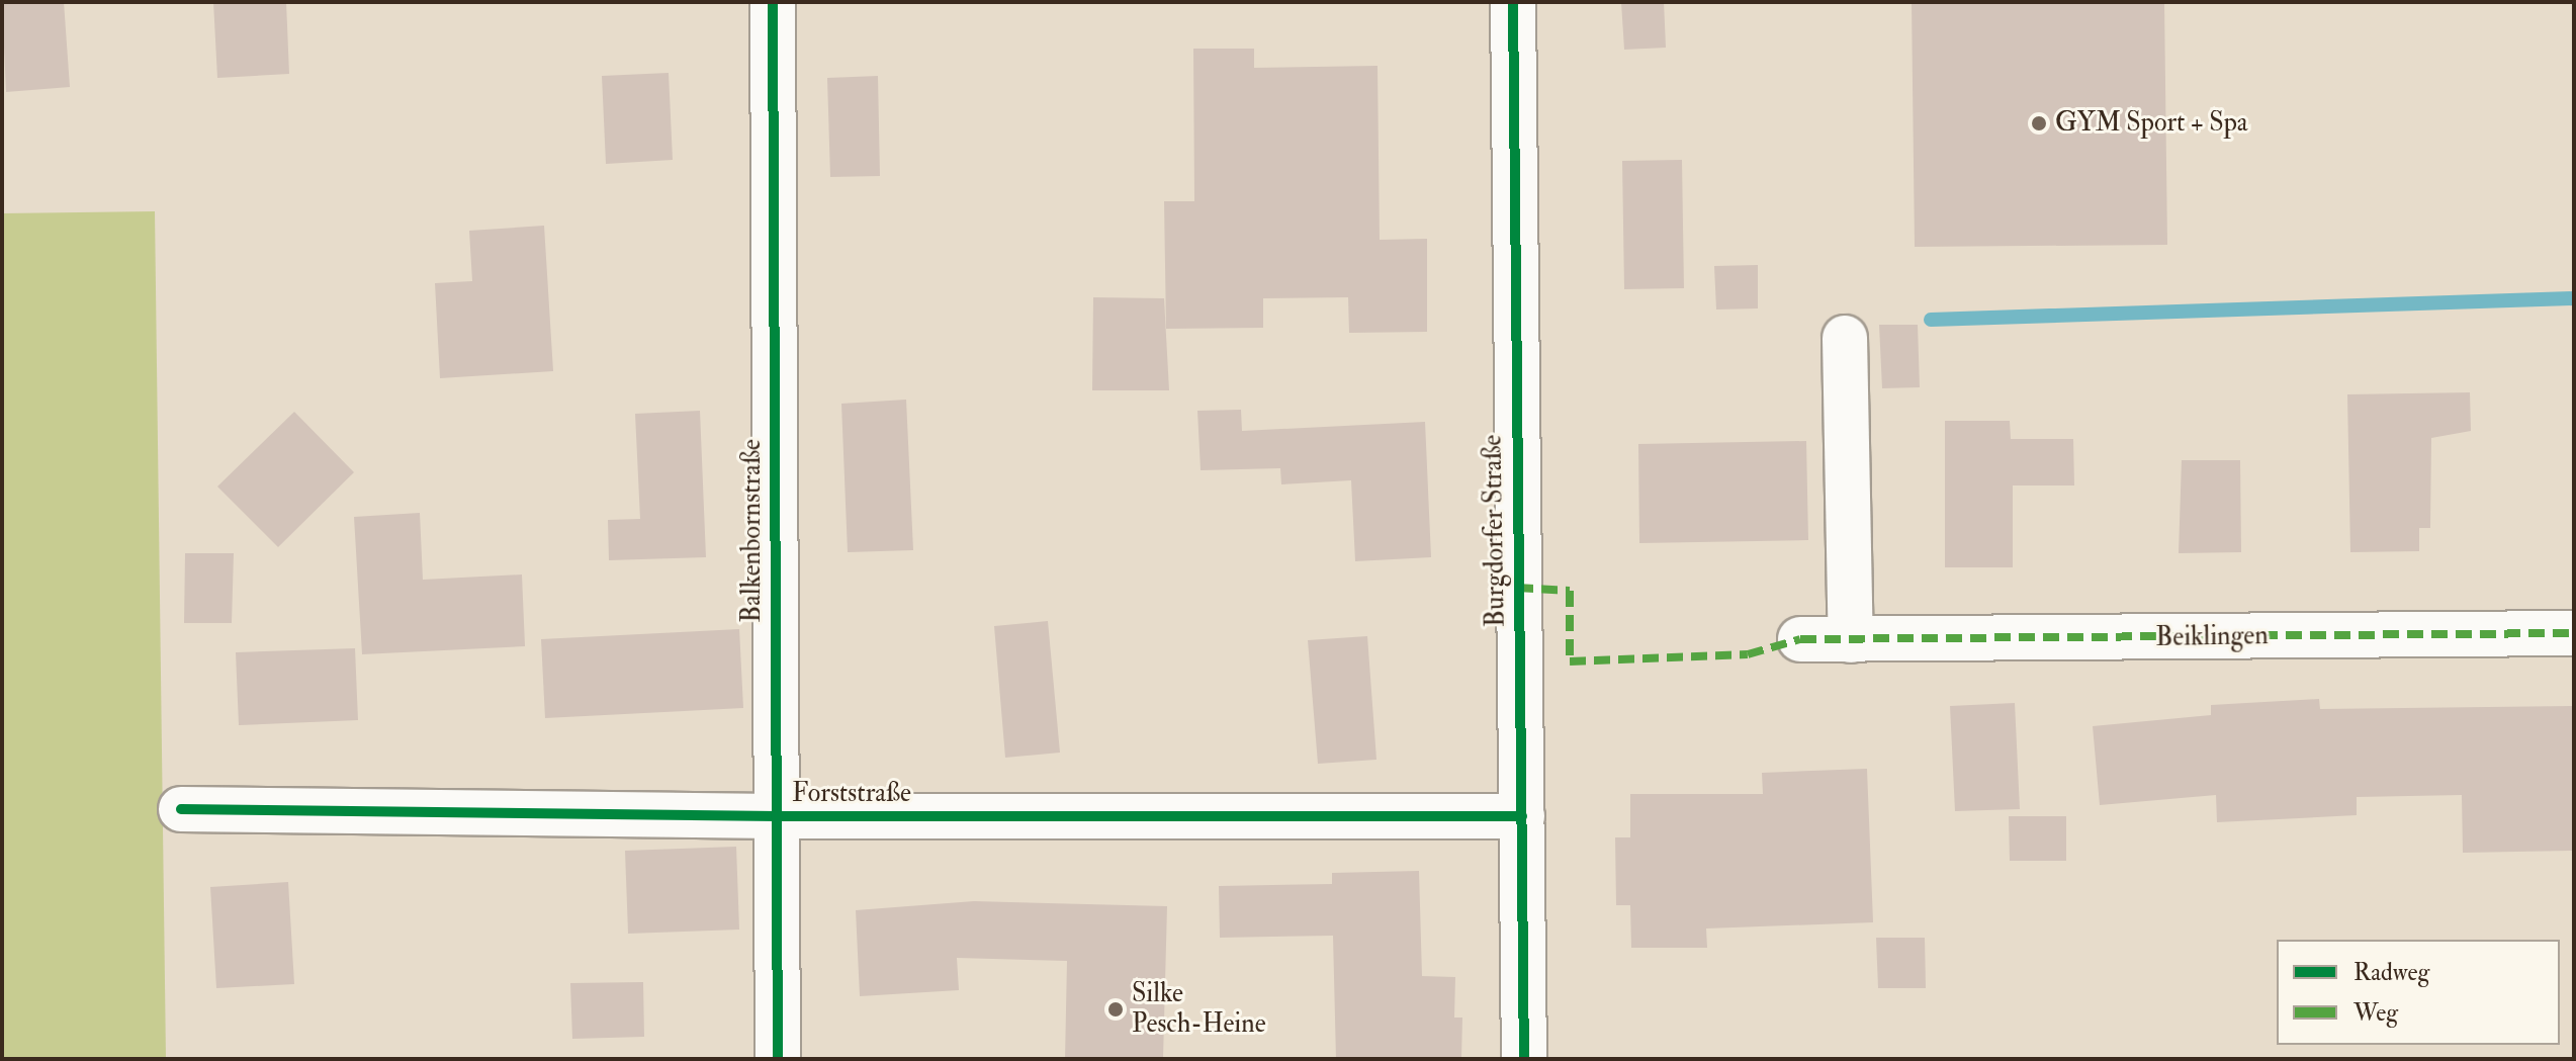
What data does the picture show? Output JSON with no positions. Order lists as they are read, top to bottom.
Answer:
{
  "streets": {
    "street": [
      "Balkenbornstraße",
      "Burgdorfer Straße",
      "Beiklingen",
      "Forststraße"
    ]
  },
  "crossings": [
    ["Balkenbornstraße", "Forststraße"],
    ["Burgdorfer Straße", "Forststraße"]
  ],
  "places": ["GYM Sport + Spa", "Silke Pesch-Heine"],
  "legend": ["Radweg", "Weg"]
}
